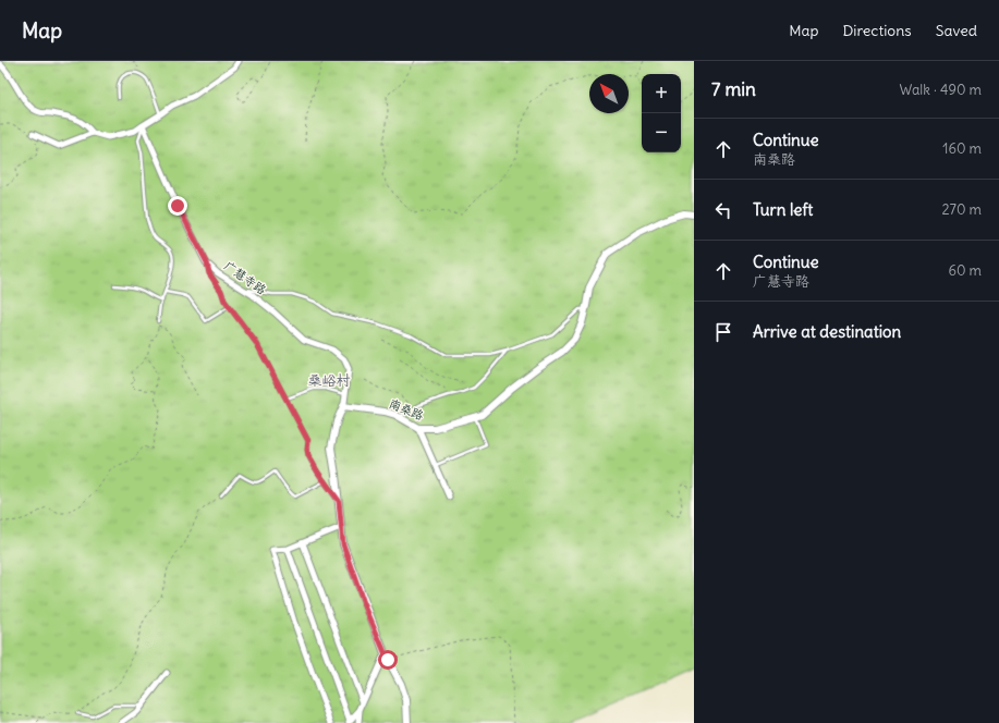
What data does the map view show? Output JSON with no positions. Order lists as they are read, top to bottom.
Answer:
{
  "streets": {
    "street": ["广慧寺路", "南桑路"]
  },
  "crossings": [
    ["广慧寺路", "南桑路"]
  ],
  "districts": ["桑峪村"],
  "north": "top left",
  "page": {
    "header": "Map",
    "nav": ["Map", "Directions", "Saved"],
    "heading": ["7 min", "Walk · 490 m"],
    "map_buttons": ["+", "−"],
    "list": [
      ["Continue", "南桑路", "160 m"],
      ["Turn left", "270 m"],
      ["Continue", "广慧寺路", "60 m"],
      "Arrive at destination"
    ]
  }
}
